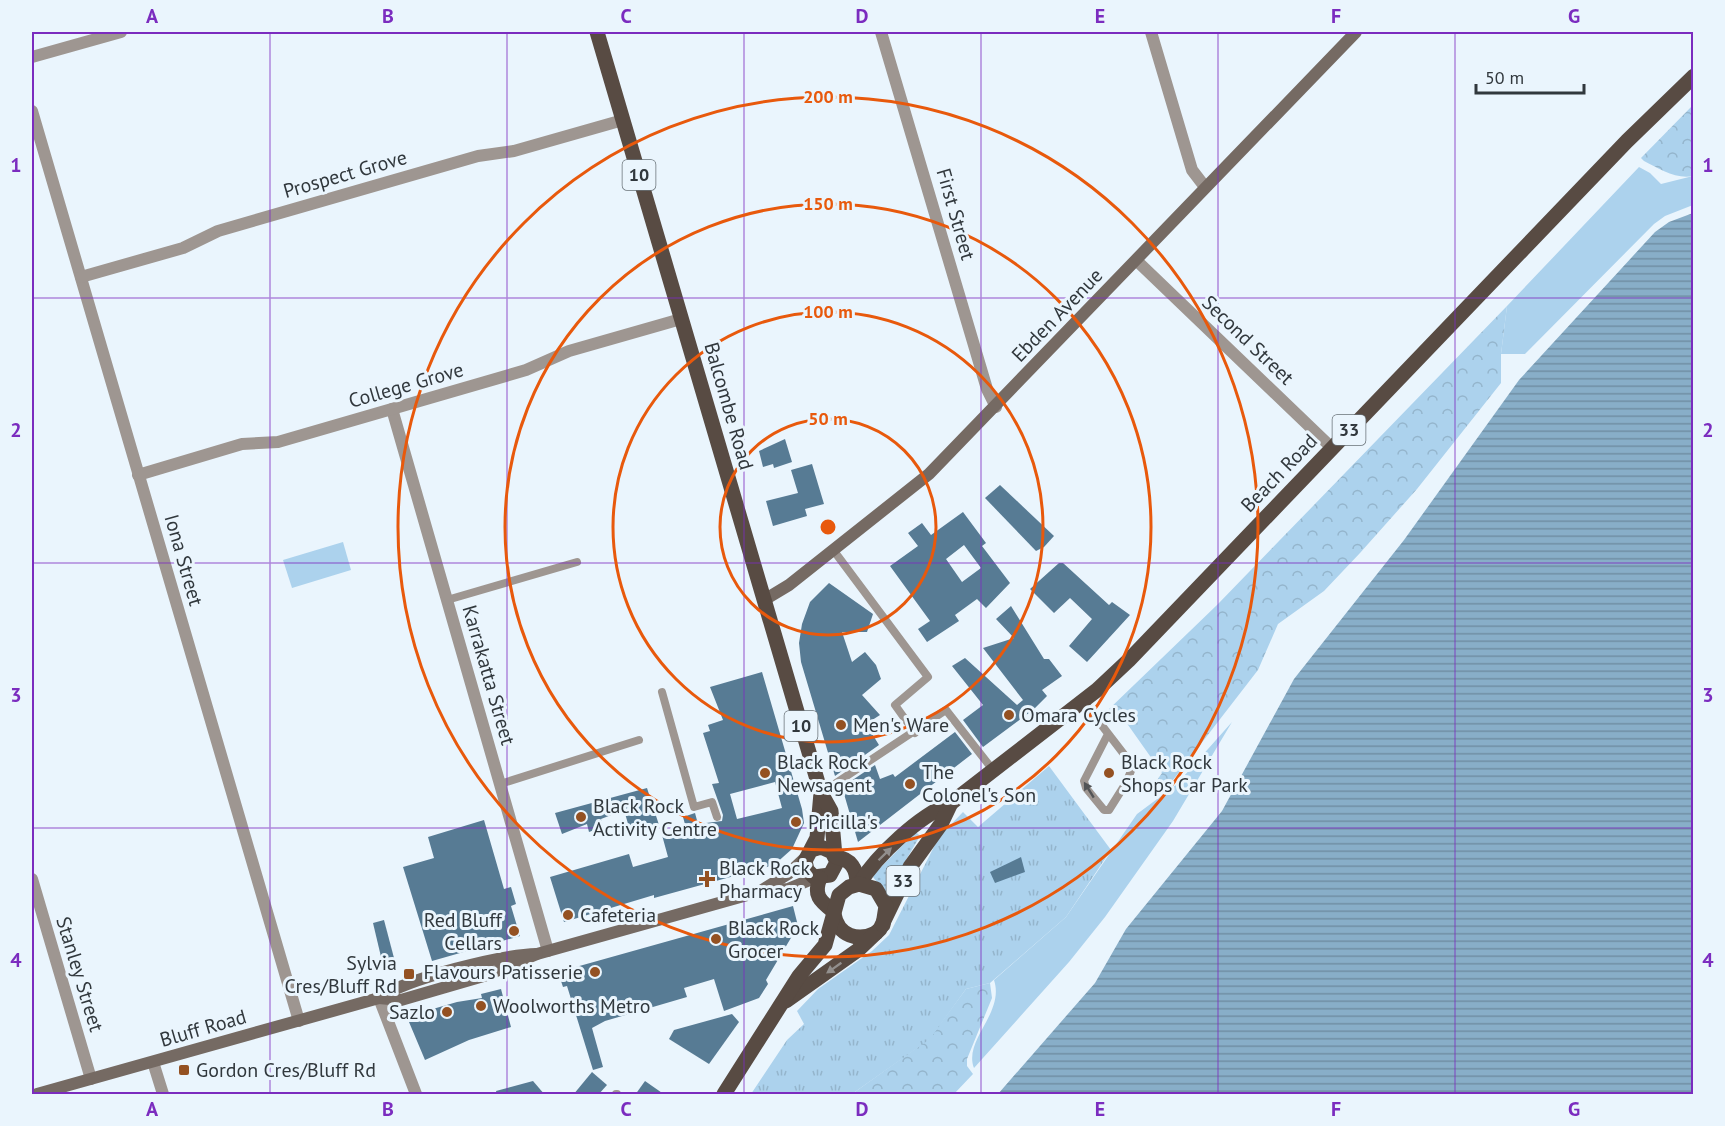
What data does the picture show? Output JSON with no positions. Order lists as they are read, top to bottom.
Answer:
{
  "streets": {
    "main road": [
      "10",
      "Ebden Avenue",
      "Balcombe Road",
      "33",
      "Beach Road",
      "Bluff Road"
    ],
    "street": [
      "Prospect Grove",
      "First Street",
      "Second Street",
      "College Grove",
      "Iona Street",
      "Karrakatta Street",
      "Stanley Street"
    ]
  },
  "crossings": [
    ["Prospect Grove", "Balcombe Road"],
    ["Prospect Grove", "Iona Street"],
    ["First Street", "Ebden Avenue"],
    ["Ebden Avenue", "Second Street"],
    ["Ebden Avenue", "Balcombe Road"],
    ["Second Street", "Beach Road"],
    ["College Grove", "Balcombe Road"],
    ["College Grove", "Iona Street"],
    ["College Grove", "Karrakatta Street"],
    ["Balcombe Road", "Bluff Road"],
    ["33", "Beach Road"],
    ["Iona Street", "Bluff Road"],
    ["Karrakatta Street", "Bluff Road"],
    ["Stanley Street", "Bluff Road"]
  ],
  "places": {
    "other": [
      "Omara Cycles",
      "Men's Ware",
      "Black Rock Newsagent",
      "Black Rock Shops Car Park",
      "The Colonel's Son",
      "Black Rock Activity Centre",
      "Pricilla's",
      "Cafeteria",
      "Red Bluff Cellars",
      "Black Rock Grocer",
      "Flavours Patisserie",
      "Woolworths Metro",
      "Sazlo"
    ],
    "health": ["Black Rock Pharmacy"],
    "transit": ["Sylvia Cres/Bluff Rd", "Gordon Cres/Bluff Rd"]
  },
  "scale_bar": "50 m",
  "grid": {
    "columns": [
      "A",
      "B",
      "C",
      "D",
      "E",
      "F",
      "G"
    ],
    "rows": [
      "1",
      "2",
      "3",
      "4"
    ]
  },
  "rings": [
    "200 m",
    "150 m",
    "100 m",
    "50 m"
  ]
}
